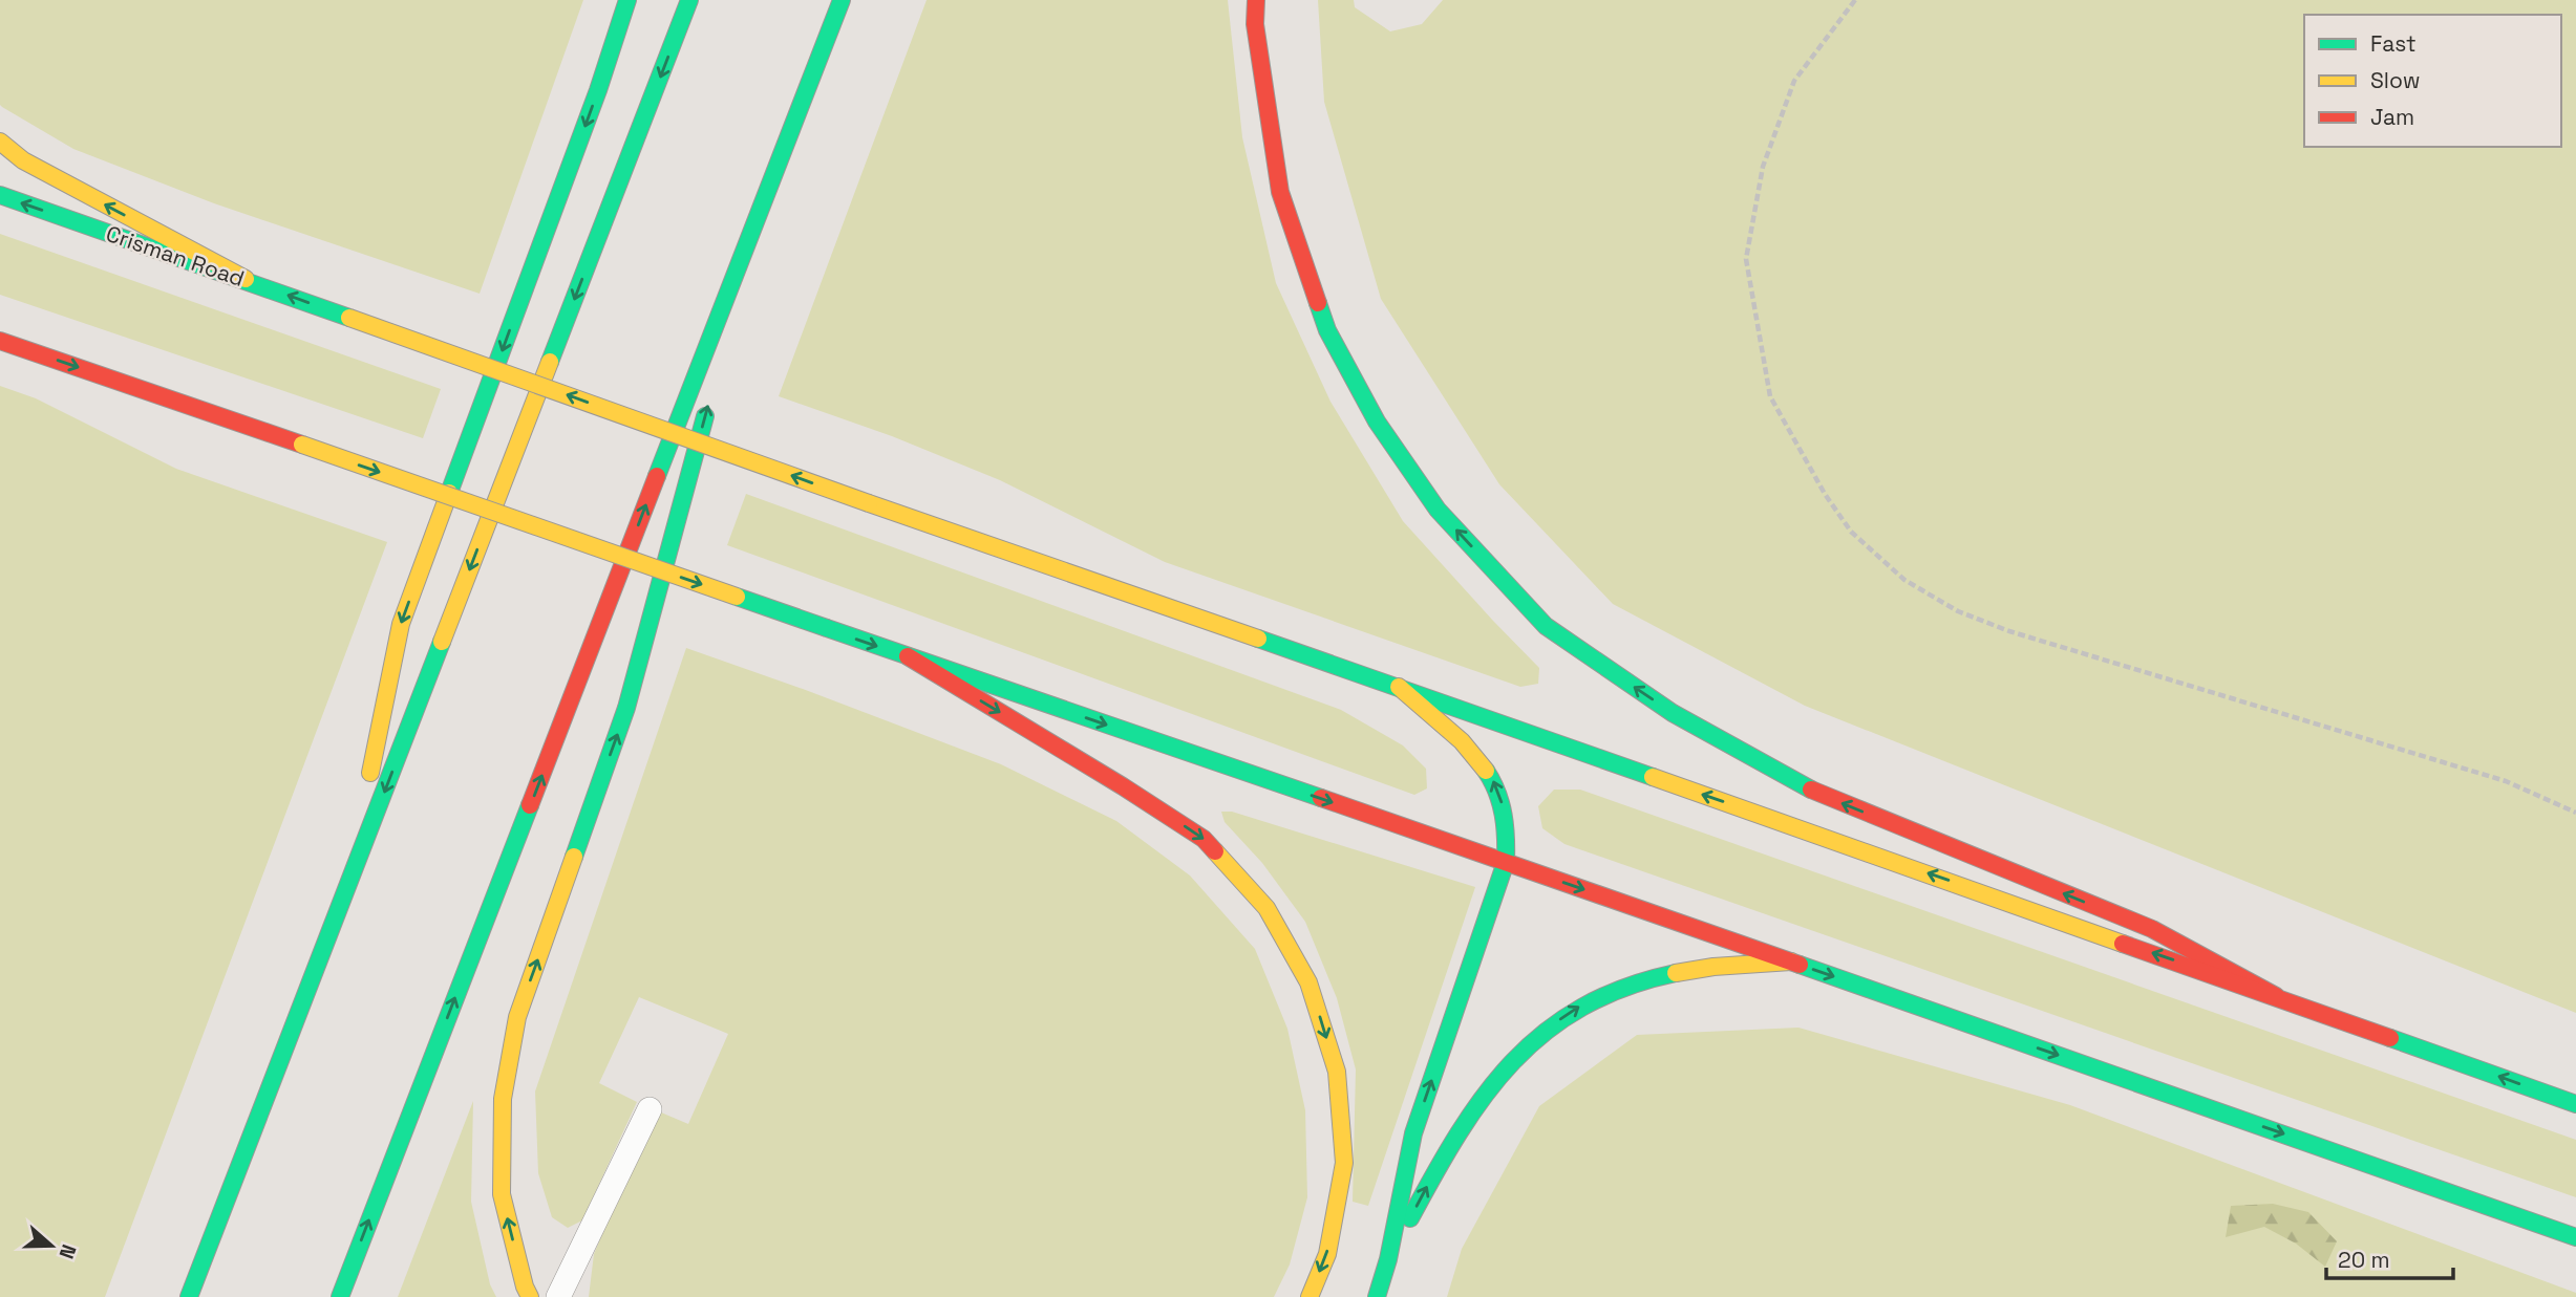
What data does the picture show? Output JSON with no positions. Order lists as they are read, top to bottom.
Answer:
{
  "streets": {
    "main road": ["Crisman Road"]
  },
  "legend": ["Fast", "Slow", "Jam"],
  "scale_bar": "20 m",
  "north": "right"
}
